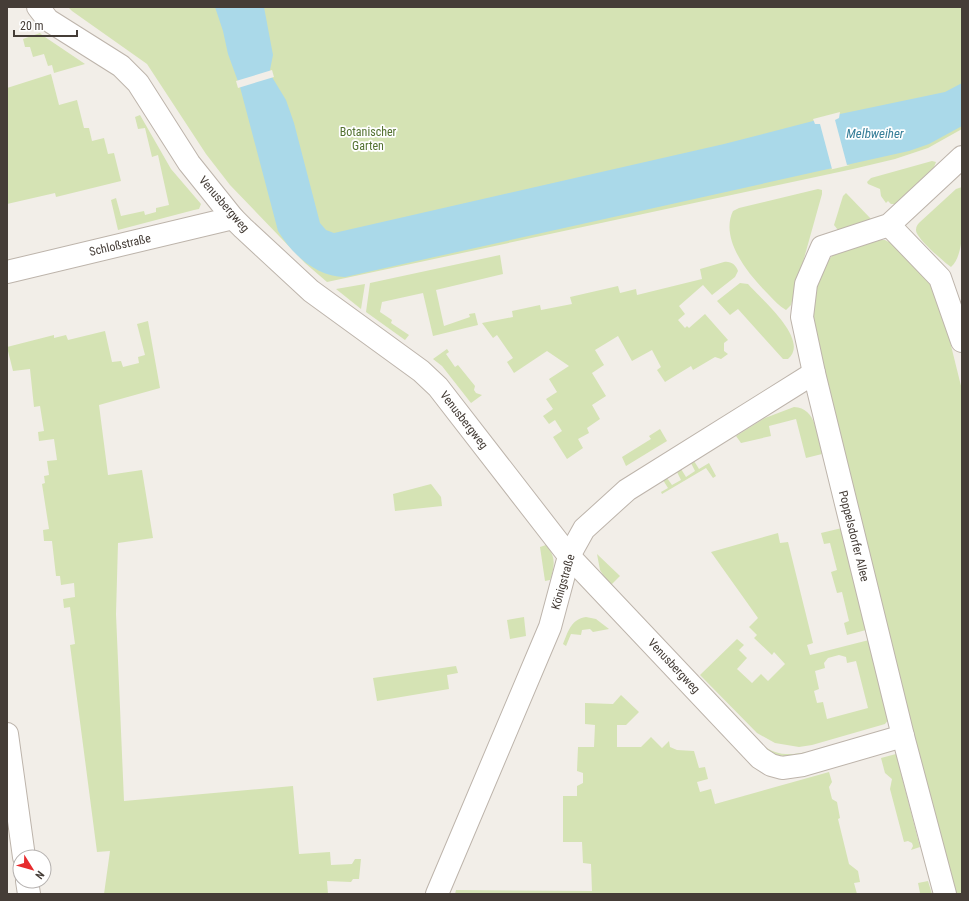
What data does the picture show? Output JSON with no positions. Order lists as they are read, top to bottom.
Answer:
{
  "streets": {
    "street": [
      "Venusbergweg",
      "Schloßstraße",
      "Poppelsdorfer Allee",
      "Königstraße"
    ]
  },
  "crossings": [
    ["Venusbergweg", "Schloßstraße"],
    ["Venusbergweg", "Poppelsdorfer Allee"],
    ["Venusbergweg", "Königstraße"],
    ["Poppelsdorfer Allee", "Königstraße"]
  ],
  "water": ["Melbweiher"],
  "parks": ["Botanischer Garten"],
  "scale_bar": "20 m",
  "north": "bottom right"
}
